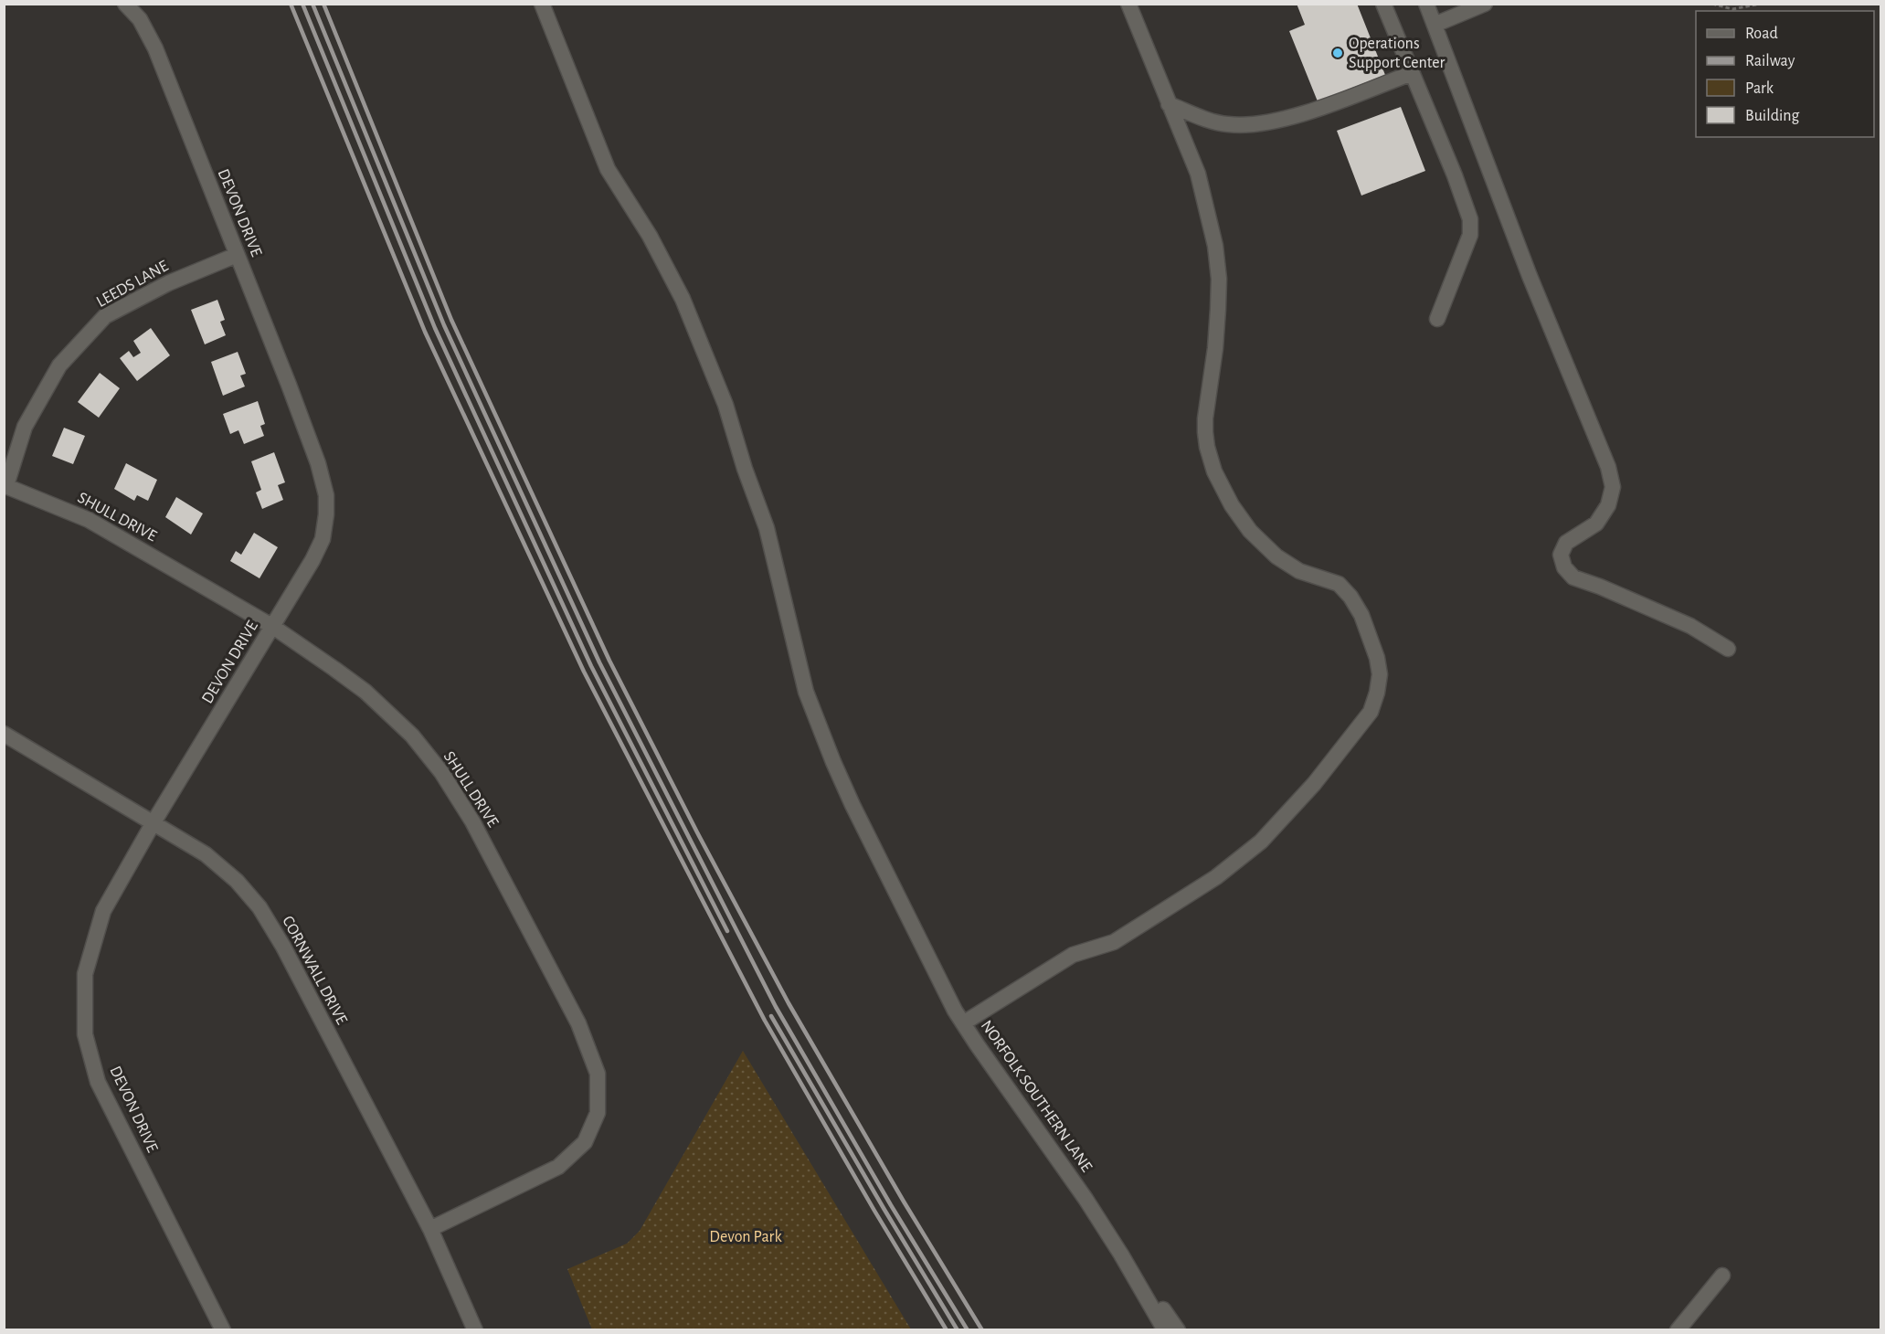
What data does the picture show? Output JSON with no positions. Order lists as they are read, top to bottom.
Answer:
{
  "streets": {
    "street": [
      "DEVON DRIVE",
      "LEEDS LANE",
      "SHULL DRIVE",
      "CORNWALL DRIVE",
      "NORFOLK SOUTHERN LANE"
    ]
  },
  "crossings": [
    ["DEVON DRIVE", "LEEDS LANE"],
    ["DEVON DRIVE", "SHULL DRIVE"],
    ["DEVON DRIVE", "CORNWALL DRIVE"],
    ["LEEDS LANE", "SHULL DRIVE"],
    ["SHULL DRIVE", "CORNWALL DRIVE"]
  ],
  "parks": ["Devon Park"],
  "places": ["Operations Support Center"],
  "legend": [
    "Road",
    "Railway",
    "Park",
    "Building"
  ]
}
